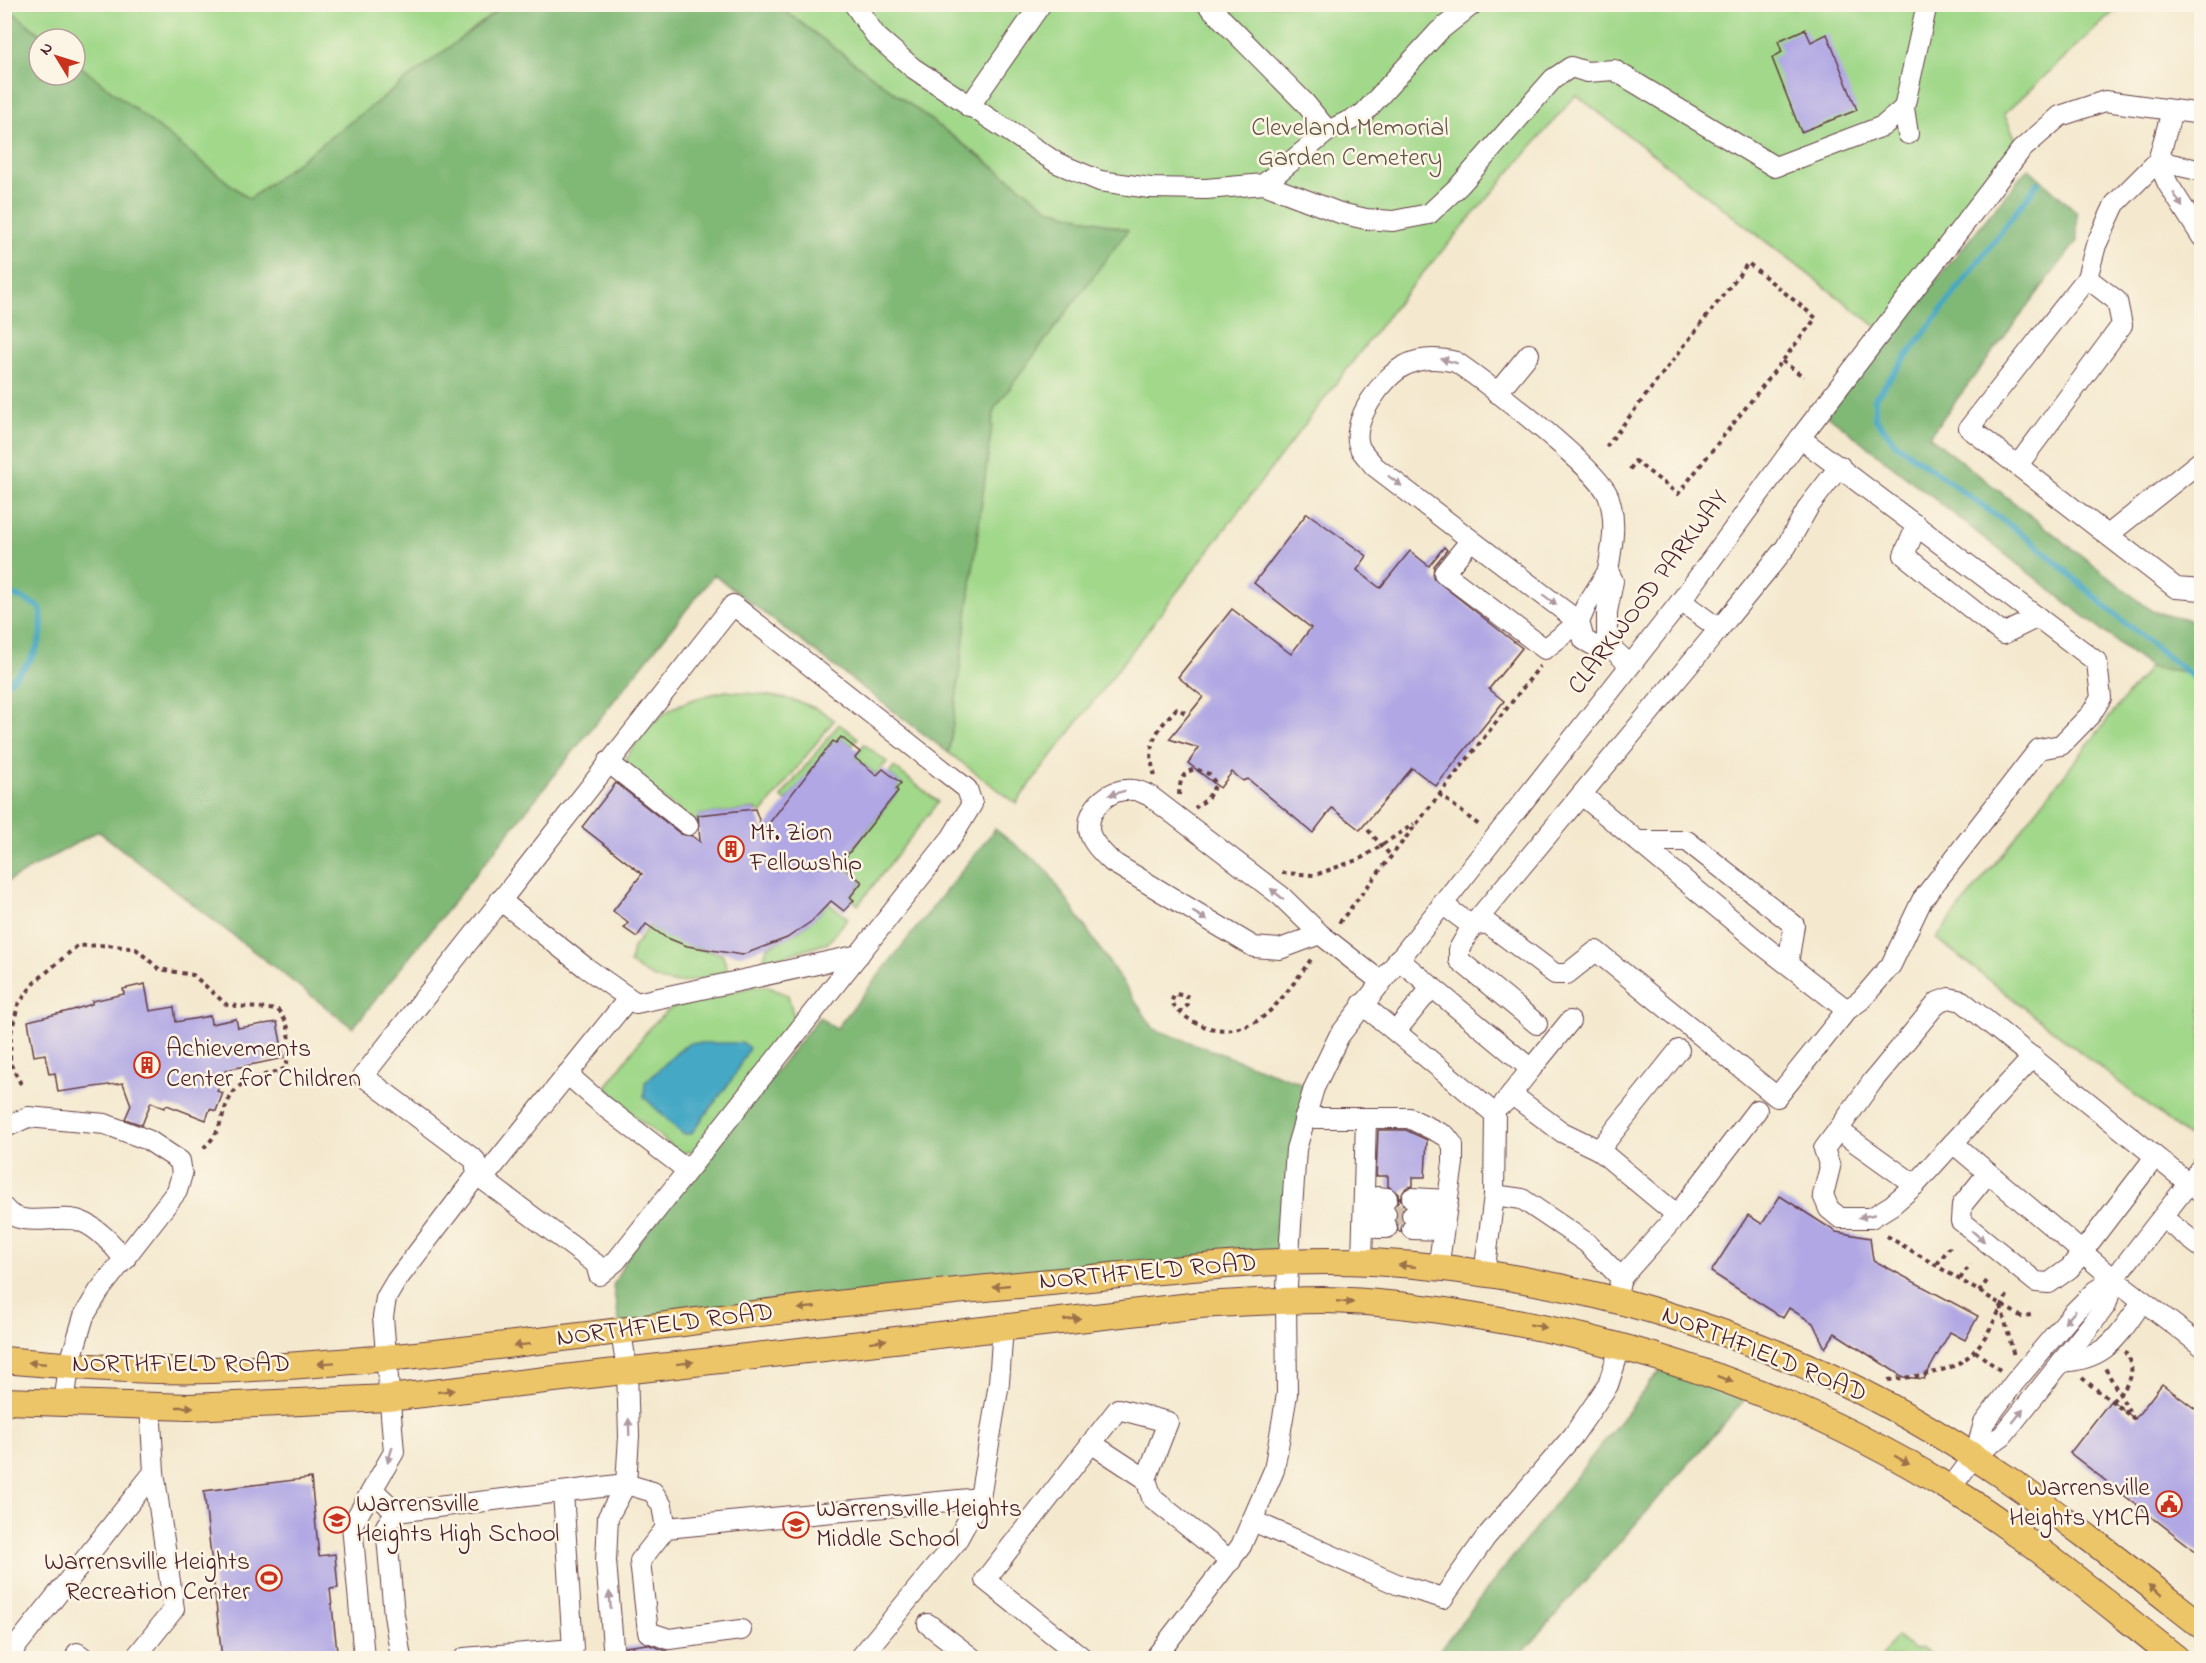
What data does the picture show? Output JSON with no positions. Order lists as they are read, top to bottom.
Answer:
{
  "streets": {
    "main road": ["NORTHFIELD ROAD"],
    "street": ["CLARKWOOD PARKWAY"]
  },
  "crossings": [
    ["CLARKWOOD PARKWAY", "NORTHFIELD ROAD"]
  ],
  "parks": ["Cleveland Memorial Garden Cemetery"],
  "places": {
    "building": ["Mt. Zion Fellowship", "Achievements Center for Children"],
    "public building": ["Warrensville Heights YMCA"],
    "school or university": ["Warrensville Heights High School", "Warrensville Heights Middle School"],
    "sports": ["Warrensville Heights Recreation Center"]
  },
  "north": "top left"
}
